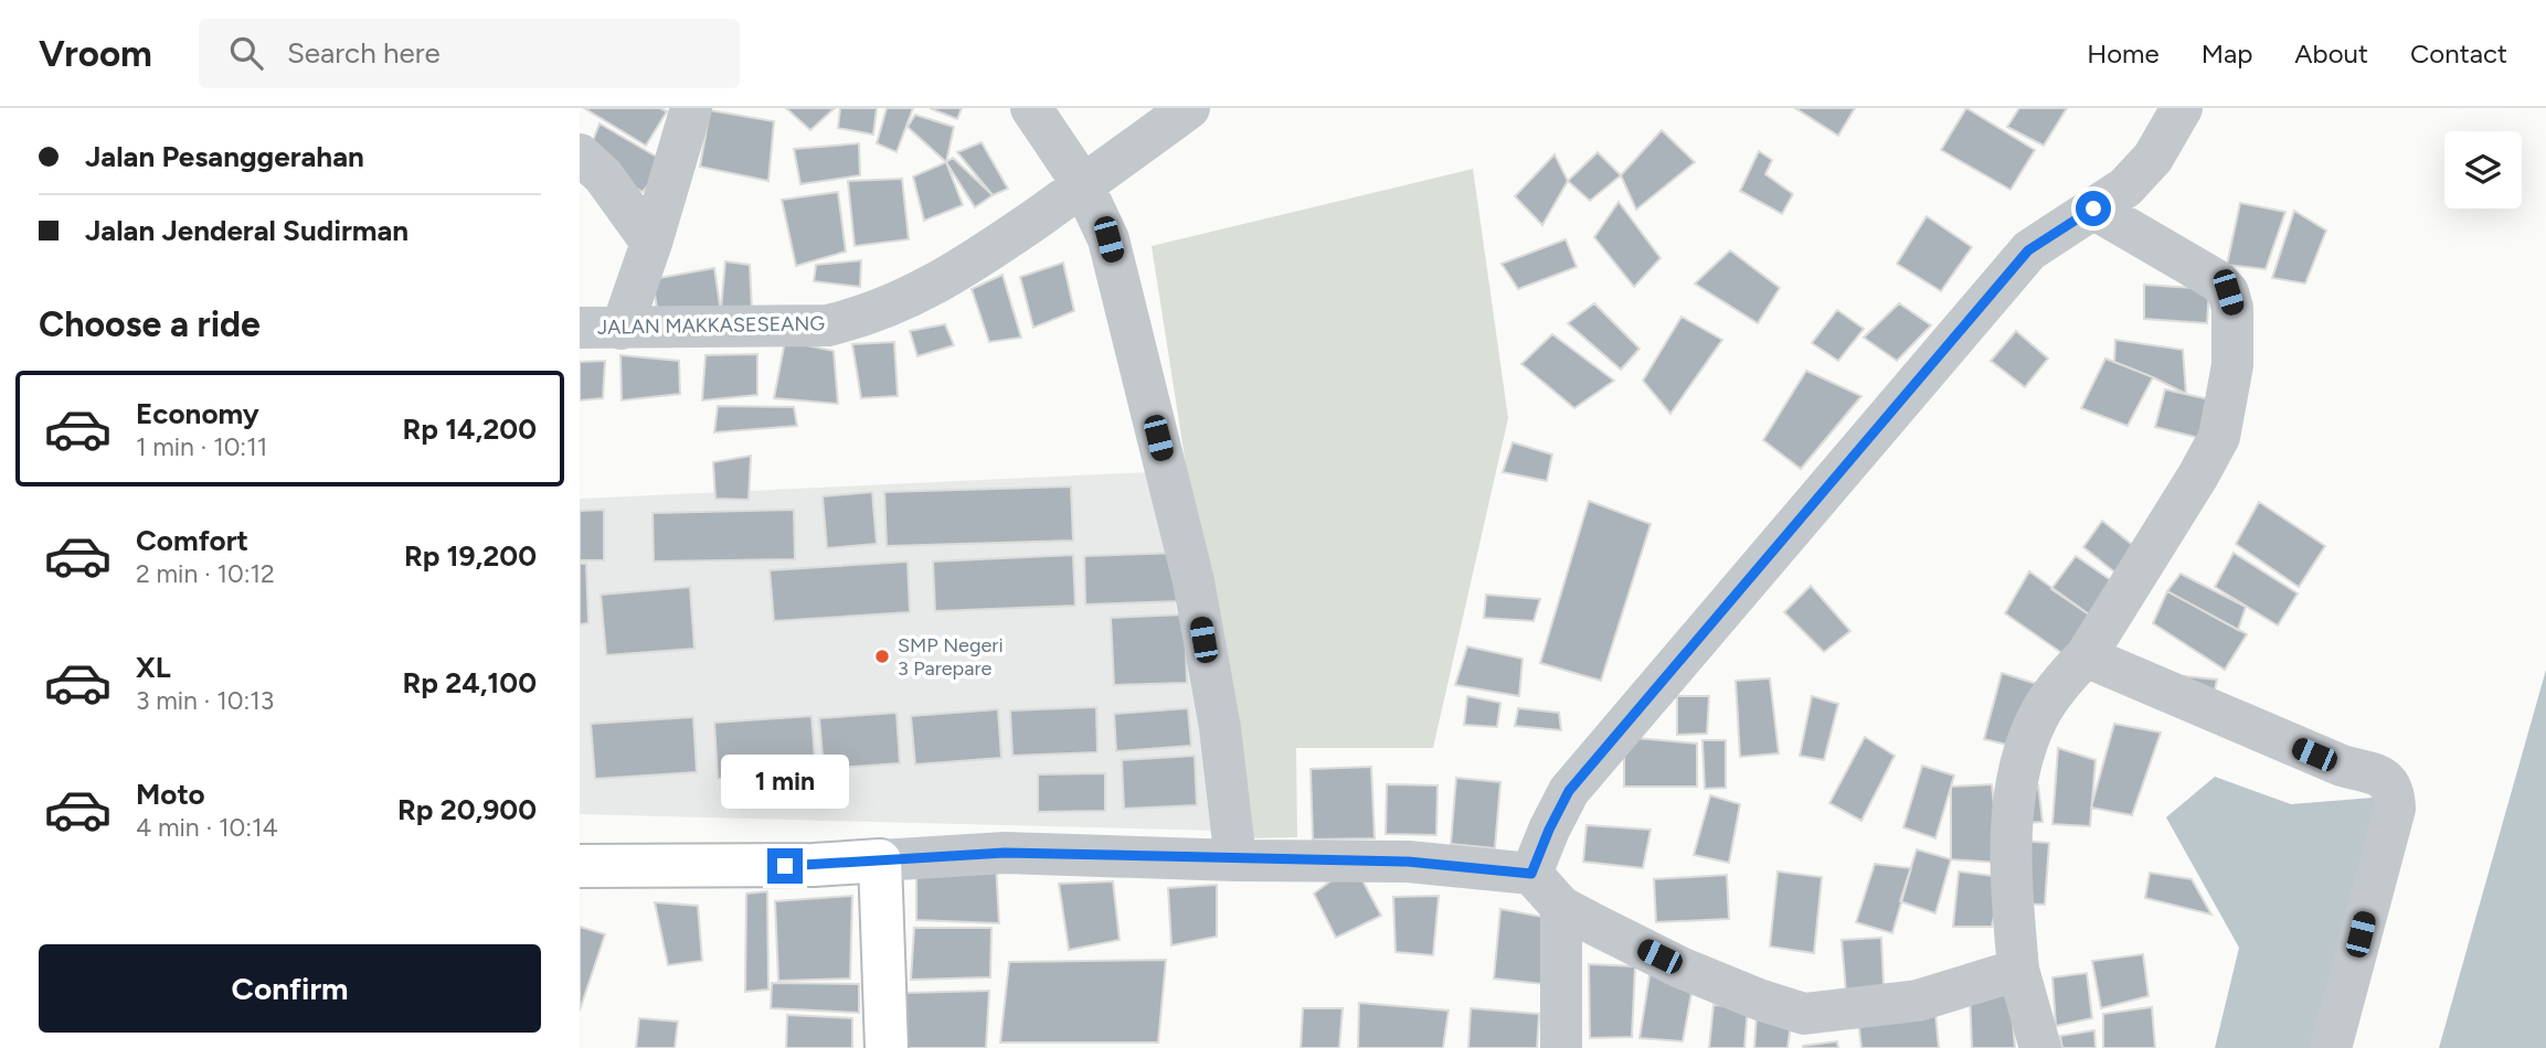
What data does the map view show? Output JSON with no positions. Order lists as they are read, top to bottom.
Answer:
{
  "streets": {
    "street": ["JALAN MAKKASESEANG"]
  },
  "places": ["SMP Negeri 3 Parepare"],
  "page": {
    "header": "Vroom",
    "search": "Search here",
    "nav": [
      "Home",
      "Map",
      "About",
      "Contact"
    ],
    "banner": ["Jalan Pesanggerahan", "Jalan Jenderal Sudirman"],
    "heading": "Choose a ride",
    "list": [
      {
        "name": "Economy",
        "note": "1 min · 10:11",
        "value": "Rp 14,200"
      },
      {
        "name": "Comfort",
        "note": "2 min · 10:12",
        "value": "Rp 19,200"
      },
      {
        "name": "XL",
        "note": "3 min · 10:13",
        "value": "Rp 24,100"
      },
      {
        "name": "Moto",
        "note": "4 min · 10:14",
        "value": "Rp 20,900"
      }
    ],
    "bubble": "1 min",
    "buttons": "Confirm"
  }
}
